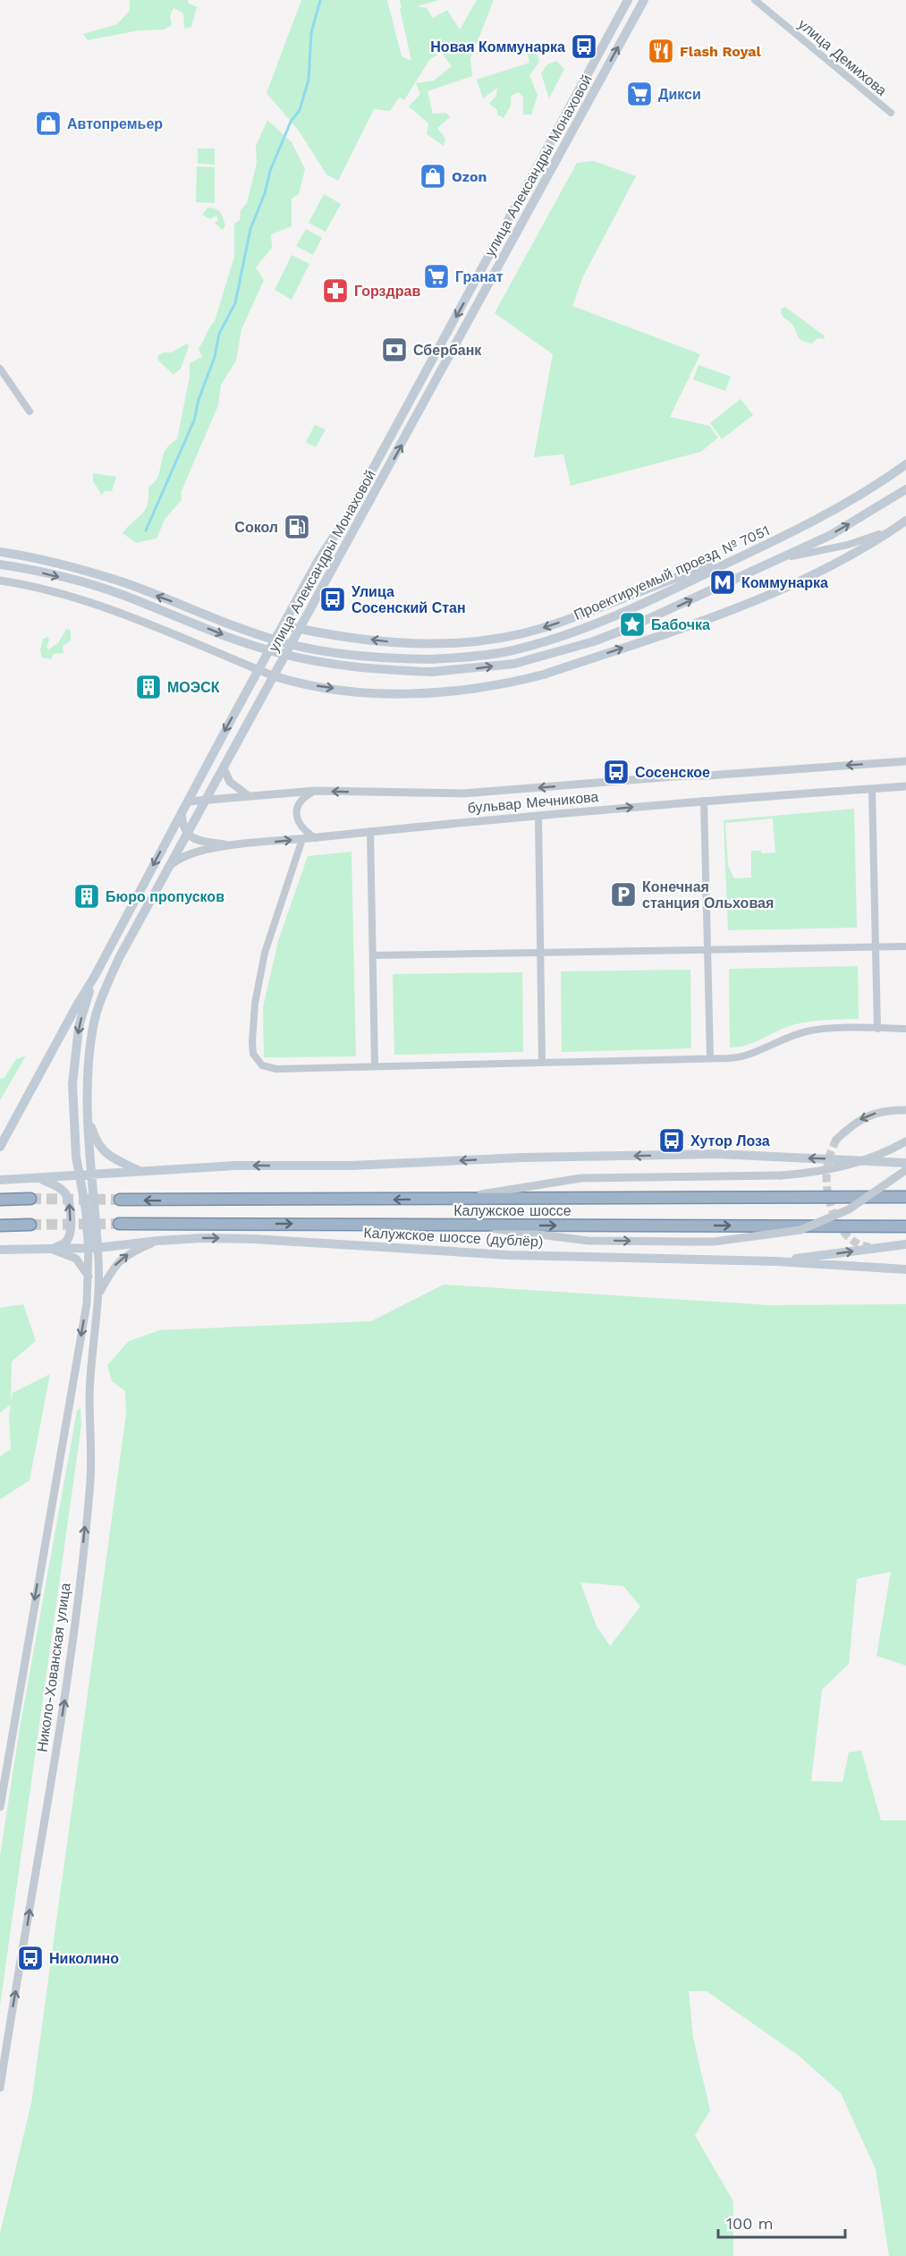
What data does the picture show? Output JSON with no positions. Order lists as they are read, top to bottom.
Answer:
{
  "streets": {
    "highway": ["Калужское шоссе"],
    "main road": ["улица Александры Монаховой", "Проектируемый проезд № 7051", "Калужское шоссе (дублёр)"],
    "street": ["улица Демихова", "бульвар Мечникова", "Николо-Хованская улица"]
  },
  "crossings": [
    ["улица Александры Монаховой", "бульвар Мечникова"],
    ["улица Александры Монаховой", "Калужское шоссе (дублёр)"],
    ["улица Александры Монаховой", "Николо-Хованская улица"],
    ["Калужское шоссе (дублёр)", "Николо-Хованская улица"]
  ],
  "places": {
    "bus stop": [
      "Новая Коммунарка",
      "Улица Сосенский Стан",
      "Сосенское",
      "Хутор Лоза",
      "Николино"
    ],
    "restaurant": ["Flash Royal"],
    "supermarket": ["Дикси", "Гранат"],
    "shop": ["Автопремьер", "Ozon"],
    "pharmacy": ["Горздрав"],
    "bank": ["Сбербанк"],
    "fuel station": ["Сокол"],
    "metro station": ["Коммунарка"],
    "place": ["Бабочка"],
    "building": ["МОЭСК", "Бюро пропусков"],
    "parking": ["Конечная станция Ольховая"]
  },
  "scale_bar": "100 m"
}
